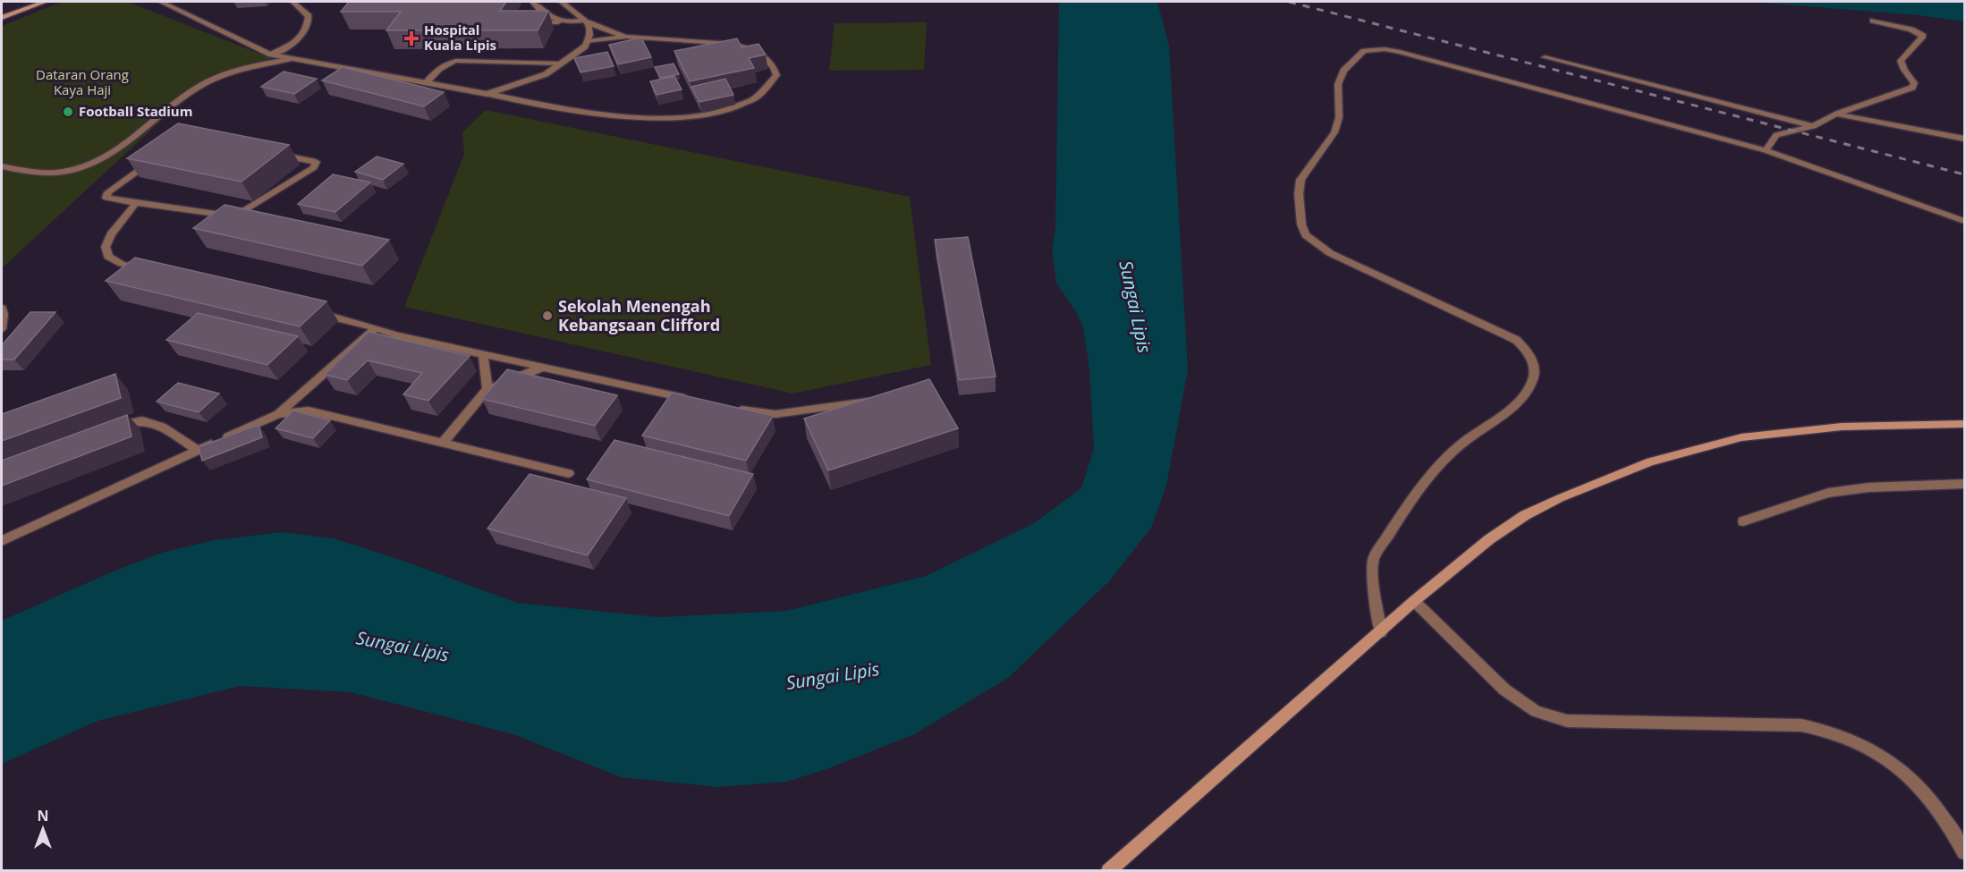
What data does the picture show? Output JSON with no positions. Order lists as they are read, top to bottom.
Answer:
{
  "water": ["Sungai Lipis"],
  "parks": ["Dataran Orang Kaya Haji"],
  "places": {
    "health": ["Hospital Kuala Lipis"],
    "other": ["Football Stadium", "Sekolah Menengah Kebangsaan Clifford"]
  },
  "north": "top"
}
